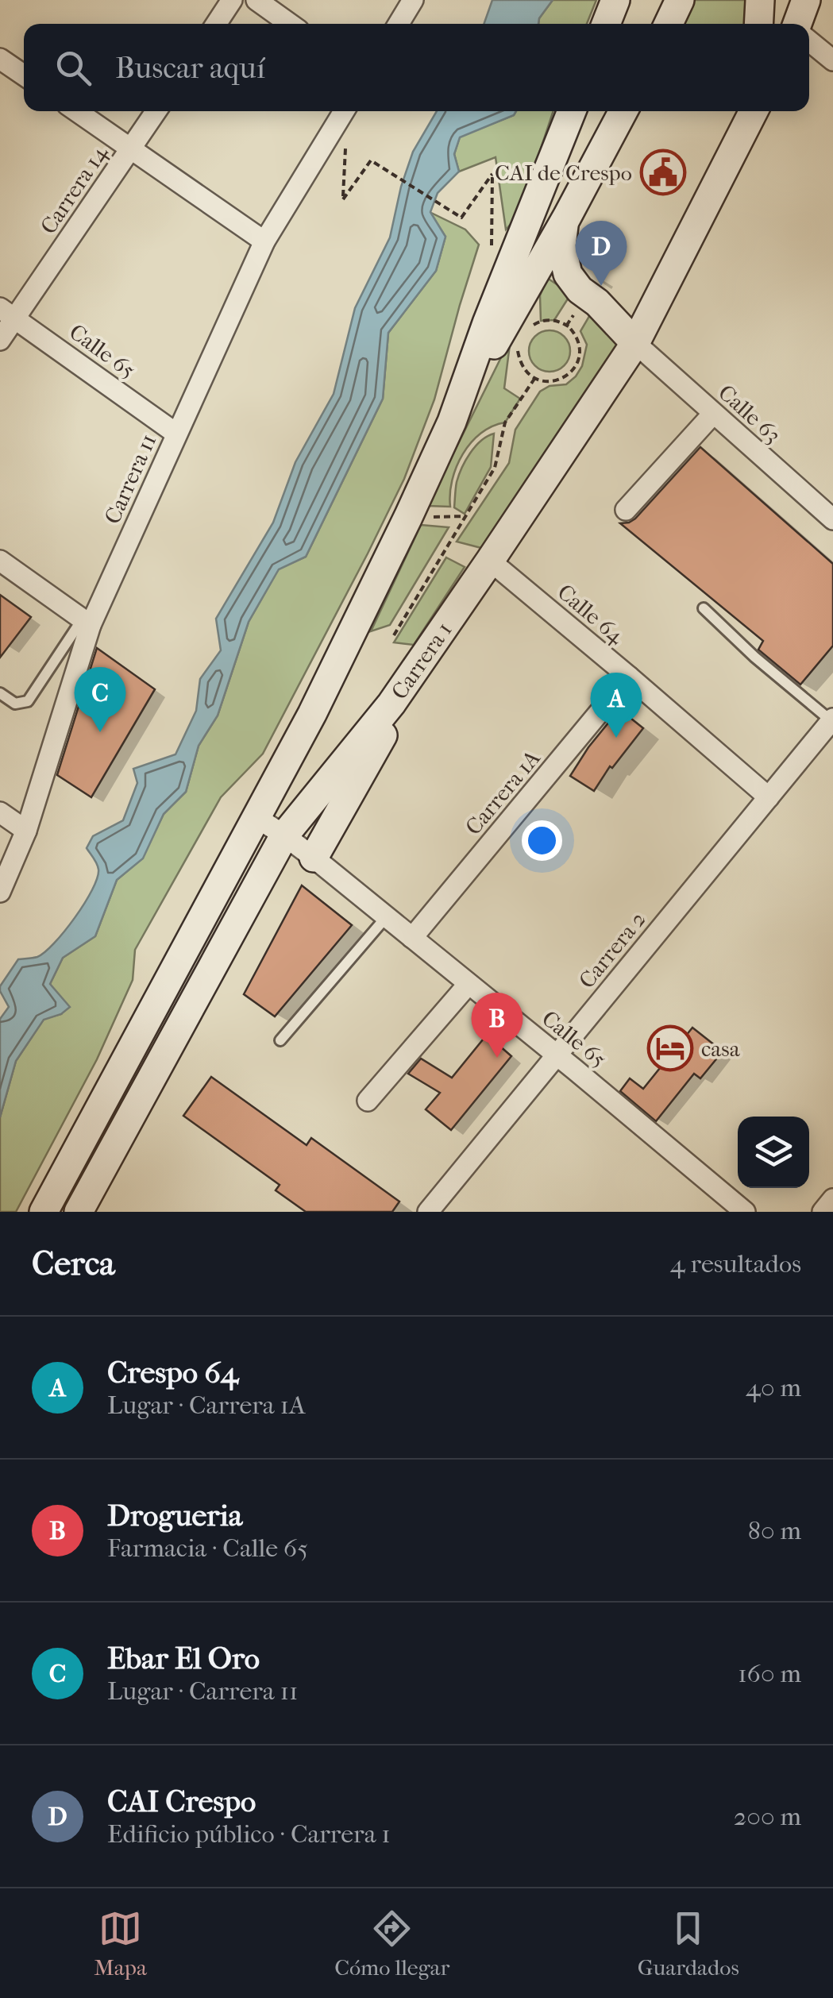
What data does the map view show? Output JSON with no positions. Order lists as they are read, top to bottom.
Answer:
{
  "streets": {
    "main road": ["Carrera 1"],
    "street": [
      "Carrera 14",
      "Calle 65",
      "Calle 63",
      "Carrera 11",
      "Calle 64",
      "Carrera 1A",
      "Carrera 2"
    ]
  },
  "crossings": [
    ["Carrera 14", "Calle 65"],
    ["Calle 65", "Carrera 11"],
    ["Calle 65", "Carrera 1"],
    ["Calle 65", "Carrera 1A"],
    ["Calle 65", "Carrera 2"],
    ["Calle 63", "Carrera 1"],
    ["Calle 64", "Carrera 1"],
    ["Calle 64", "Carrera 1A"],
    ["Calle 64", "Carrera 2"]
  ],
  "places": {
    "public building": ["CAI de Crespo"],
    "hotel": ["casa"]
  },
  "page": {
    "search": "Buscar aquí",
    "pins": [
      "D",
      "C",
      "A",
      "B"
    ],
    "heading": ["Cerca", "4 resultados"],
    "list": [
      {
        "mark": "A",
        "name": "Crespo 64",
        "note": "Lugar · Carrera 1A",
        "value": "40 m"
      },
      {
        "mark": "B",
        "name": "Drogueria",
        "note": "Farmacia · Calle 65",
        "value": "80 m"
      },
      {
        "mark": "C",
        "name": "Ebar El Oro",
        "note": "Lugar · Carrera 11",
        "value": "160 m"
      },
      {
        "mark": "D",
        "name": "CAI Crespo",
        "note": "Edificio público · Carrera 1",
        "value": "200 m"
      }
    ],
    "nav": ["Mapa", "Cómo llegar", "Guardados"]
  }
}
